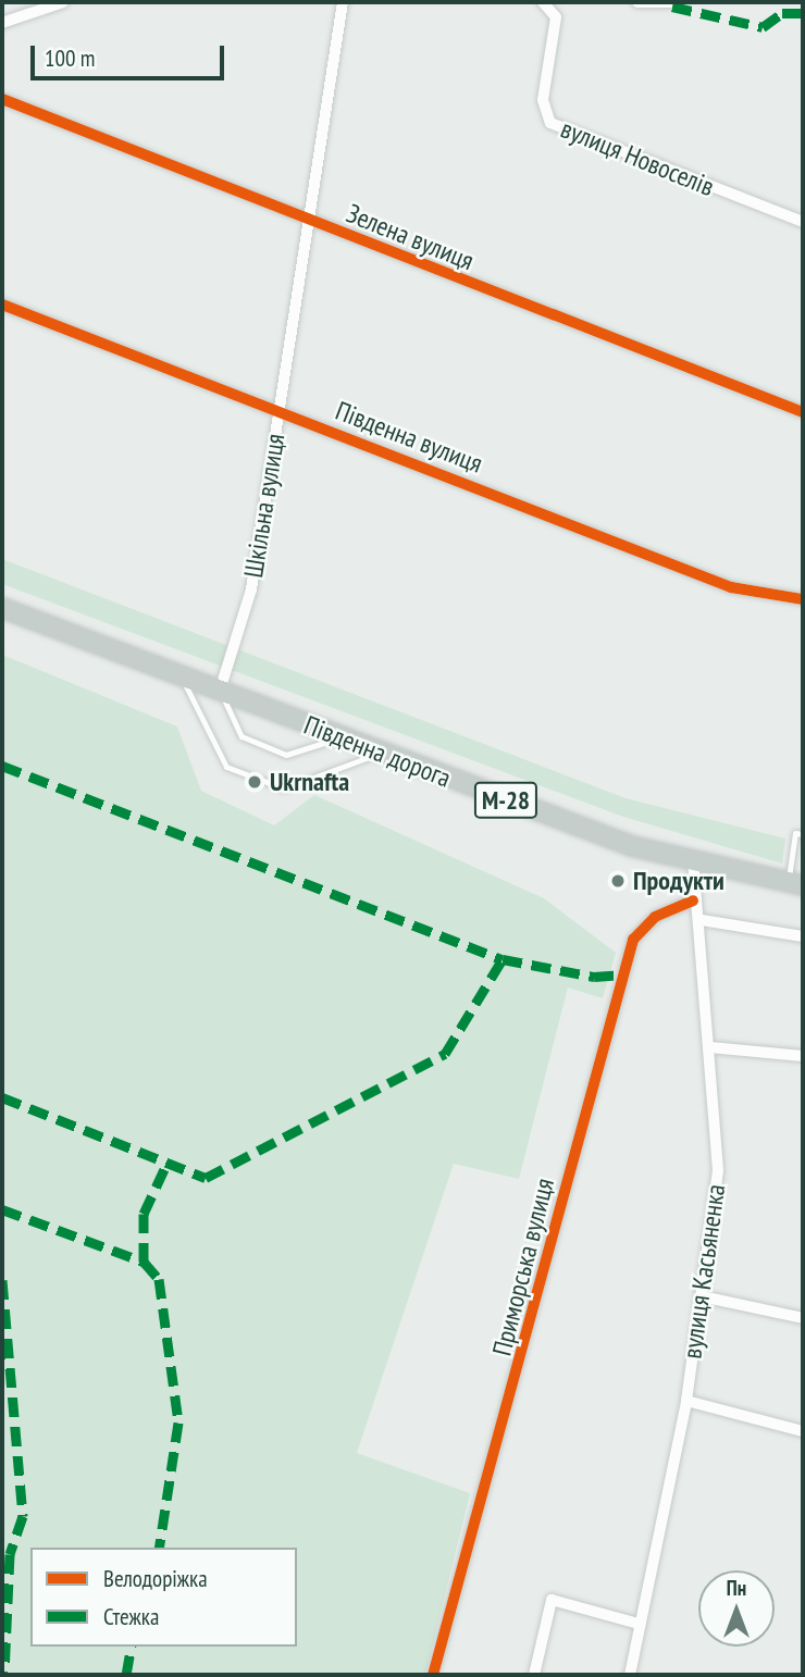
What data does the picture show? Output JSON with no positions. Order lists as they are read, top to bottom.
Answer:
{
  "streets": {
    "highway": ["Південна дорога", "М-28"],
    "street": [
      "вулиця Новоселів",
      "Зелена вулиця",
      "Південна вулиця",
      "Шкільна вулиця",
      "Приморська вулиця",
      "вулиця Касьяненка"
    ]
  },
  "crossings": [
    ["Зелена вулиця", "Шкільна вулиця"],
    ["Південна вулиця", "Шкільна вулиця"],
    ["Шкільна вулиця", "Південна дорога"],
    ["Південна дорога", "вулиця Касьяненка"],
    ["Приморська вулиця", "вулиця Касьяненка"]
  ],
  "places": ["Ukrnafta", "Продукти"],
  "legend": ["Велодоріжка", "Стежка"],
  "scale_bar": "100 m",
  "north": "top"
}
